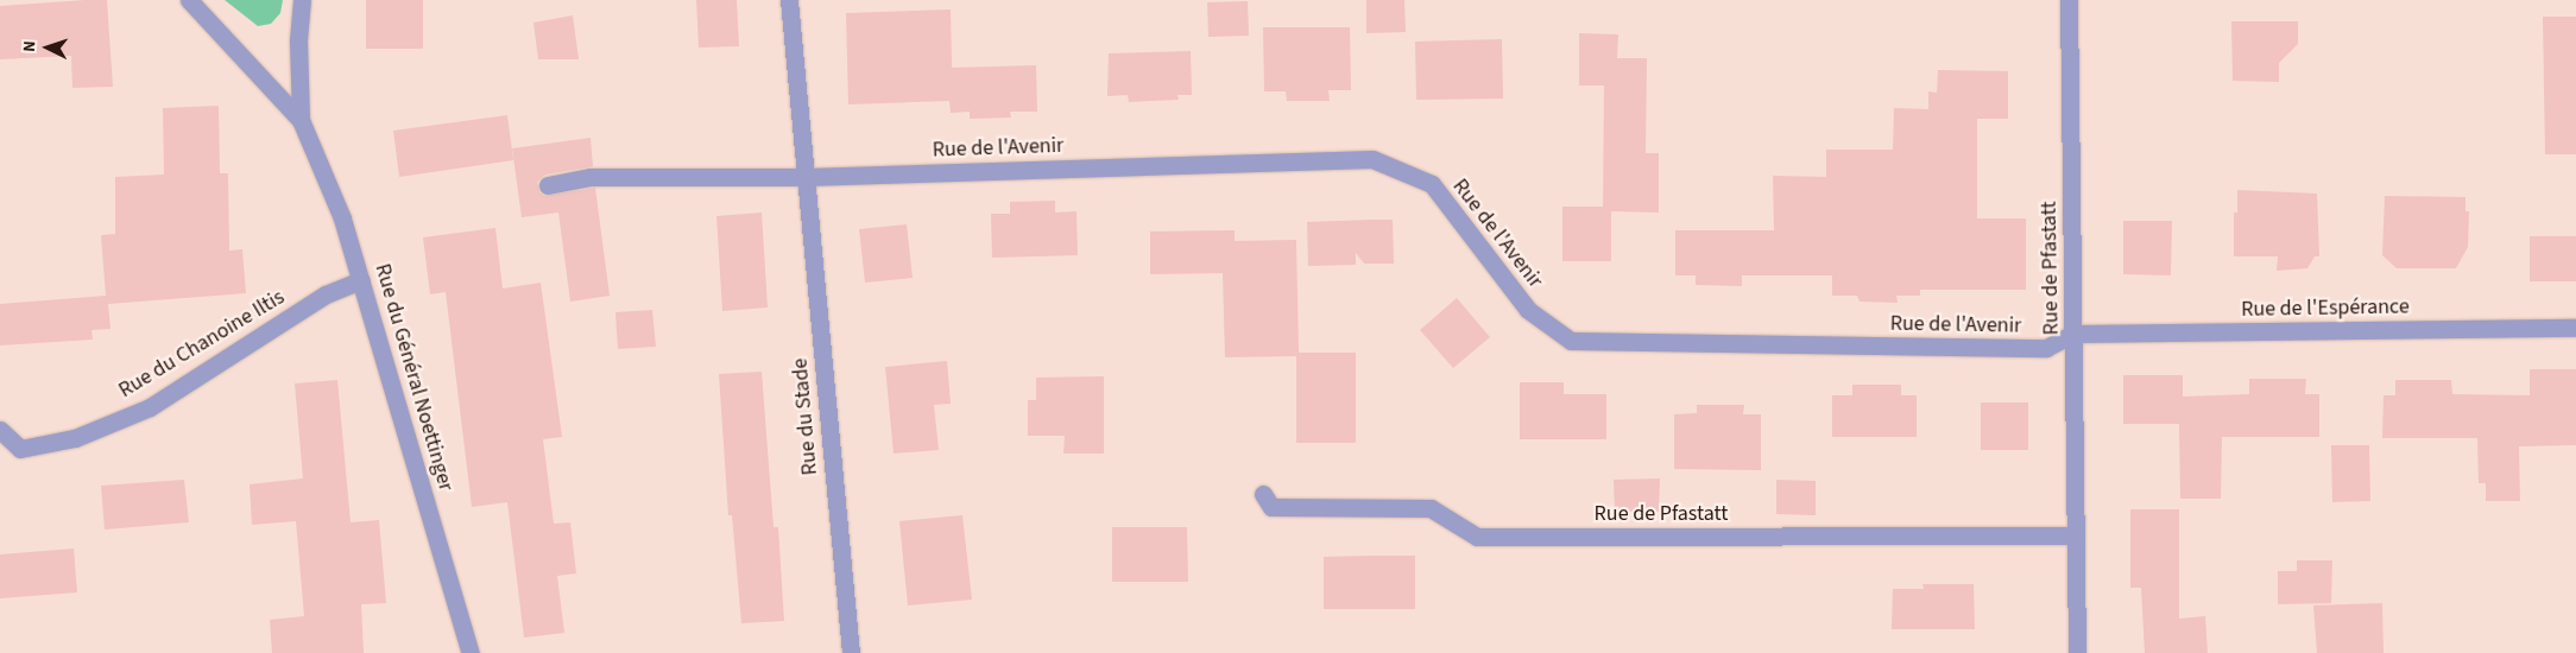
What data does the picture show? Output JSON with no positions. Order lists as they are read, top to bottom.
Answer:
{
  "streets": {
    "street": [
      "Rue de l'Avenir",
      "Rue de Pfastatt",
      "Rue de l'Espérance",
      "Rue du Chanoine Iltis",
      "Rue du Général Noettinger",
      "Rue du Stade"
    ]
  },
  "crossings": [
    ["Rue de l'Avenir", "Rue de Pfastatt"],
    ["Rue de l'Avenir", "Rue de l'Espérance"],
    ["Rue de l'Avenir", "Rue du Stade"],
    ["Rue de Pfastatt", "Rue de l'Espérance"],
    ["Rue du Chanoine Iltis", "Rue du Général Noettinger"]
  ],
  "north": "left"
}
